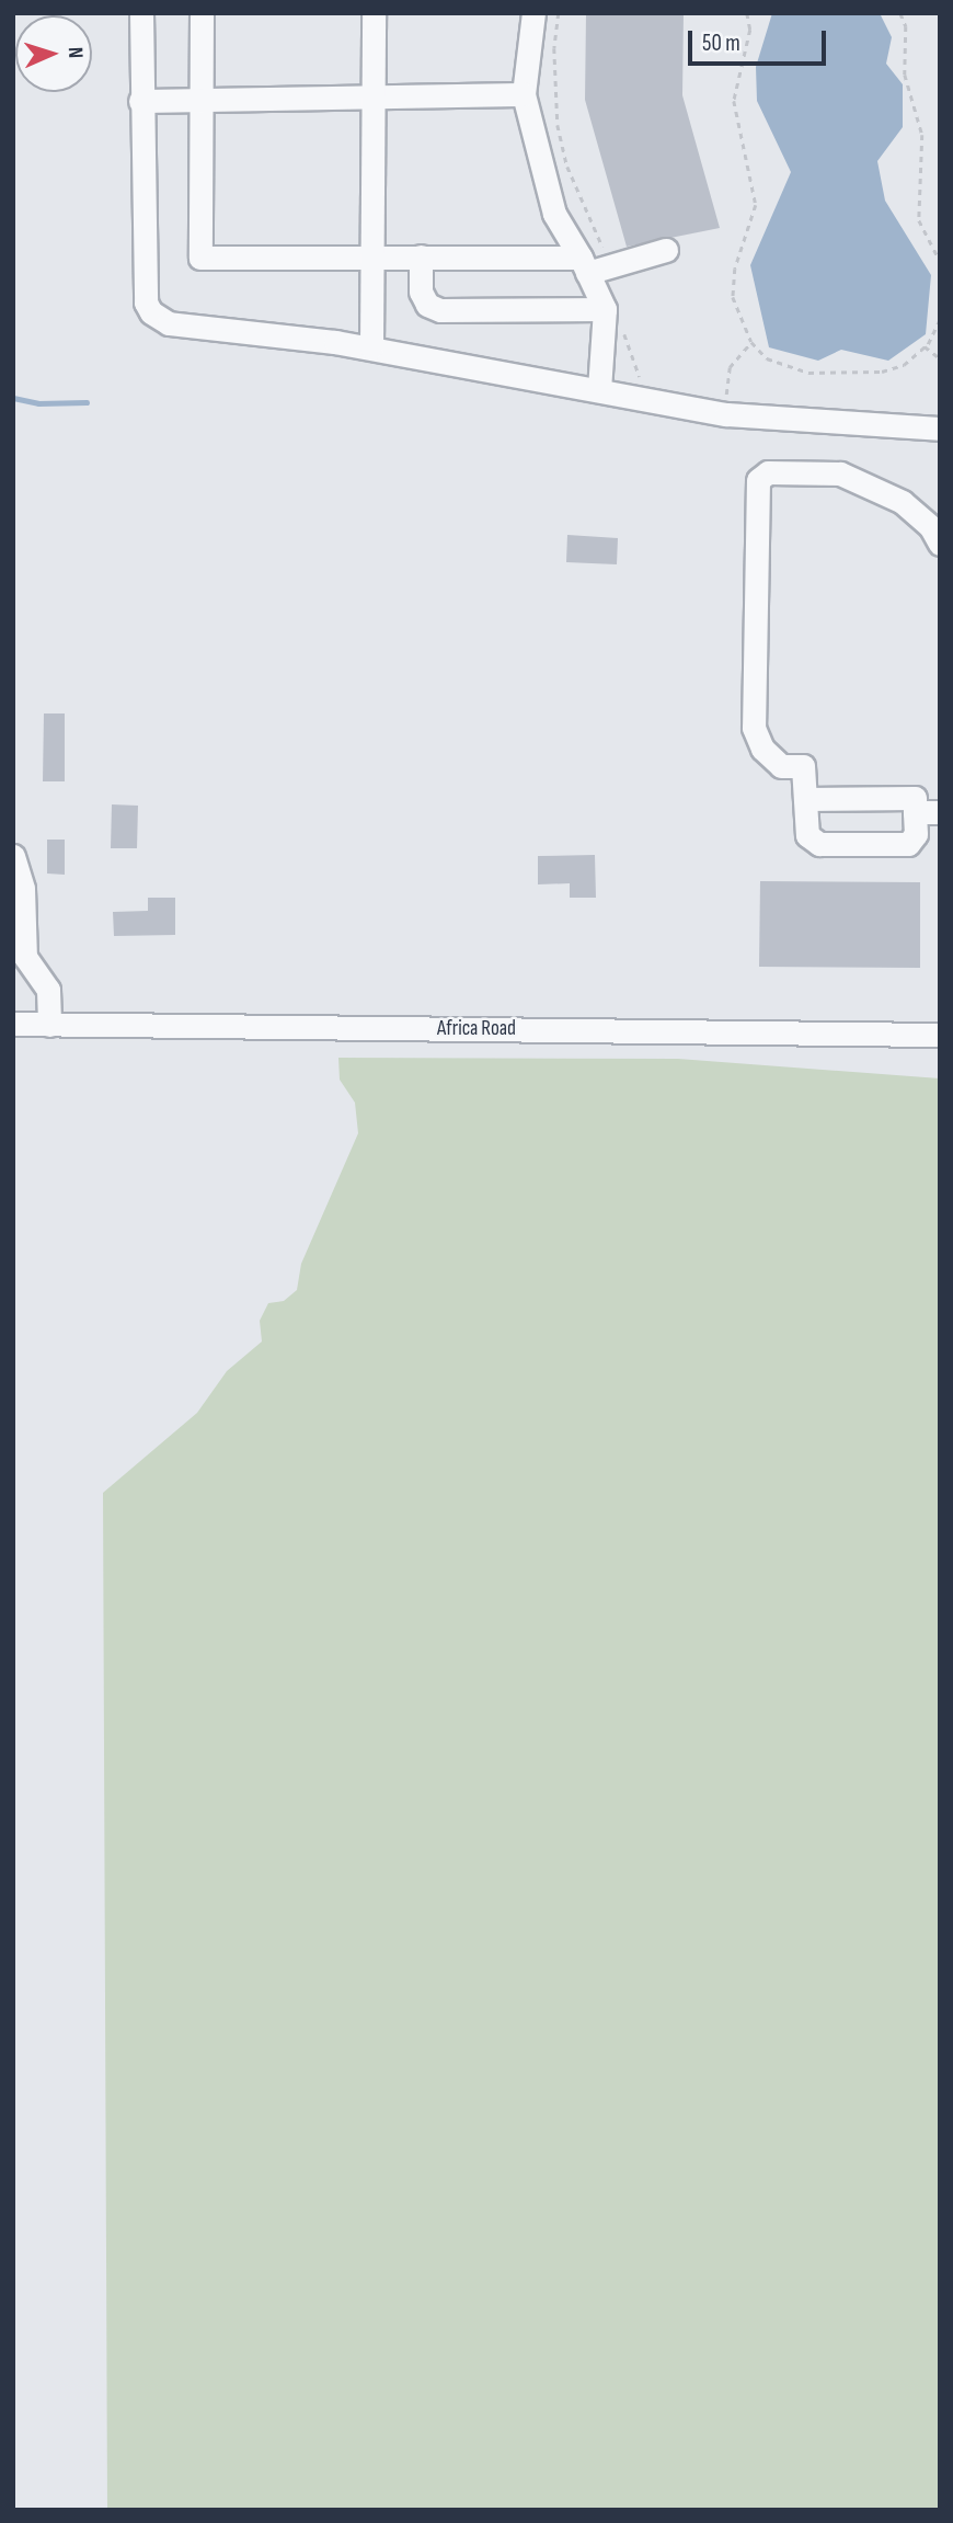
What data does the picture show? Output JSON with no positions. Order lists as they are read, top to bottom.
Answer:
{
  "streets": {
    "street": ["Africa Road"]
  },
  "scale_bar": "50 m",
  "north": "right"
}
